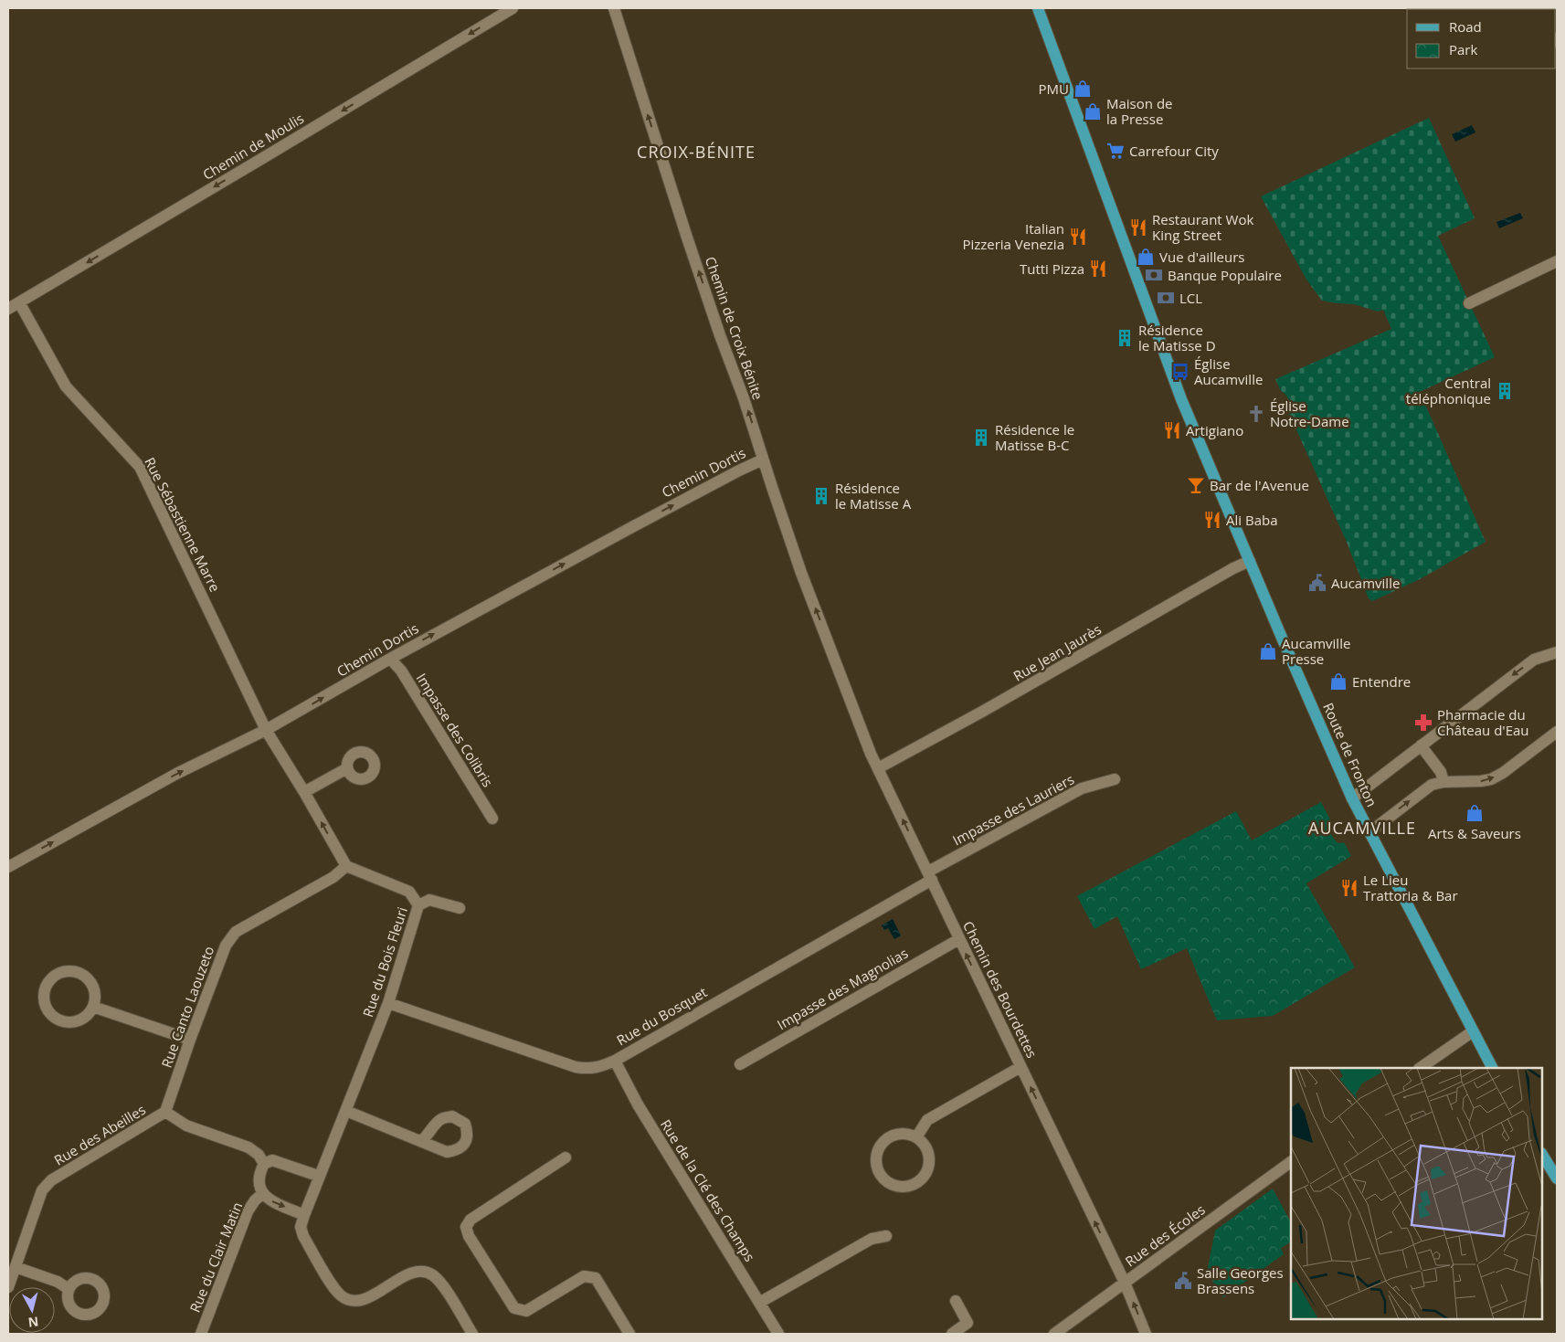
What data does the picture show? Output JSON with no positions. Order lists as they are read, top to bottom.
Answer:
{
  "streets": {
    "main road": ["Route de Fronton"],
    "street": [
      "Chemin de Moulis",
      "Chemin de Croix Bénite",
      "Chemin Dortis",
      "Rue Sébastienne Marre",
      "Rue Jean Jaurès",
      "Impasse des Colibris",
      "Impasse des Lauriers",
      "Rue du Bois Fleuri",
      "Impasse des Magnolias",
      "Chemin des Bourdettes",
      "Rue Canto Laouzeto",
      "Rue du Bosquet",
      "Rue des Abeilles",
      "Rue de la Clé des Champs",
      "Rue des Écoles",
      "Rue du Clair Matin"
    ]
  },
  "crossings": [
    ["Chemin de Moulis", "Rue Sébastienne Marre"],
    ["Chemin de Croix Bénite", "Chemin Dortis"],
    ["Chemin de Croix Bénite", "Chemin des Bourdettes"],
    ["Chemin Dortis", "Rue Sébastienne Marre"],
    ["Chemin Dortis", "Impasse des Colibris"],
    ["Rue Jean Jaurès", "Route de Fronton"],
    ["Rue Jean Jaurès", "Chemin des Bourdettes"],
    ["Impasse des Lauriers", "Chemin des Bourdettes"],
    ["Impasse des Lauriers", "Rue du Bosquet"],
    ["Rue du Bois Fleuri", "Rue Canto Laouzeto"],
    ["Rue du Bois Fleuri", "Rue du Bosquet"],
    ["Impasse des Magnolias", "Chemin des Bourdettes"],
    ["Chemin des Bourdettes", "Rue du Bosquet"],
    ["Chemin des Bourdettes", "Rue des Écoles"],
    ["Rue Canto Laouzeto", "Rue des Abeilles"],
    ["Rue du Bosquet", "Rue de la Clé des Champs"]
  ],
  "one_way": [
    "Chemin de Moulis",
    "Chemin de Croix Bénite",
    "Chemin Dortis",
    "Chemin des Bourdettes"
  ],
  "districts": ["CROIX-BÉNITE", "AUCAMVILLE"],
  "places": {
    "shop": [
      "PMU",
      "Maison de la Presse",
      "Vue d'ailleurs",
      "Aucamville Presse",
      "Entendre",
      "Arts & Saveurs"
    ],
    "supermarket": ["Carrefour City"],
    "restaurant": [
      "Restaurant Wok King Street",
      "Italian Pizzeria Venezia",
      "Tutti Pizza",
      "Artigiano",
      "Ali Baba",
      "Le Lieu Trattoria & Bar"
    ],
    "bank": ["Banque Populaire", "LCL"],
    "building": [
      "Résidence le Matisse D",
      "Central téléphonique",
      "Résidence le Matisse B-C",
      "Résidence le Matisse A"
    ],
    "bus stop": ["Église Aucamville"],
    "church": ["Église Notre-Dame"],
    "bar": ["Bar de l'Avenue"],
    "public building": ["Aucamville", "Salle Georges Brassens"],
    "pharmacy": ["Pharmacie du Château d'Eau"]
  },
  "legend": ["Road", "Park"],
  "north": "bottom"
}
